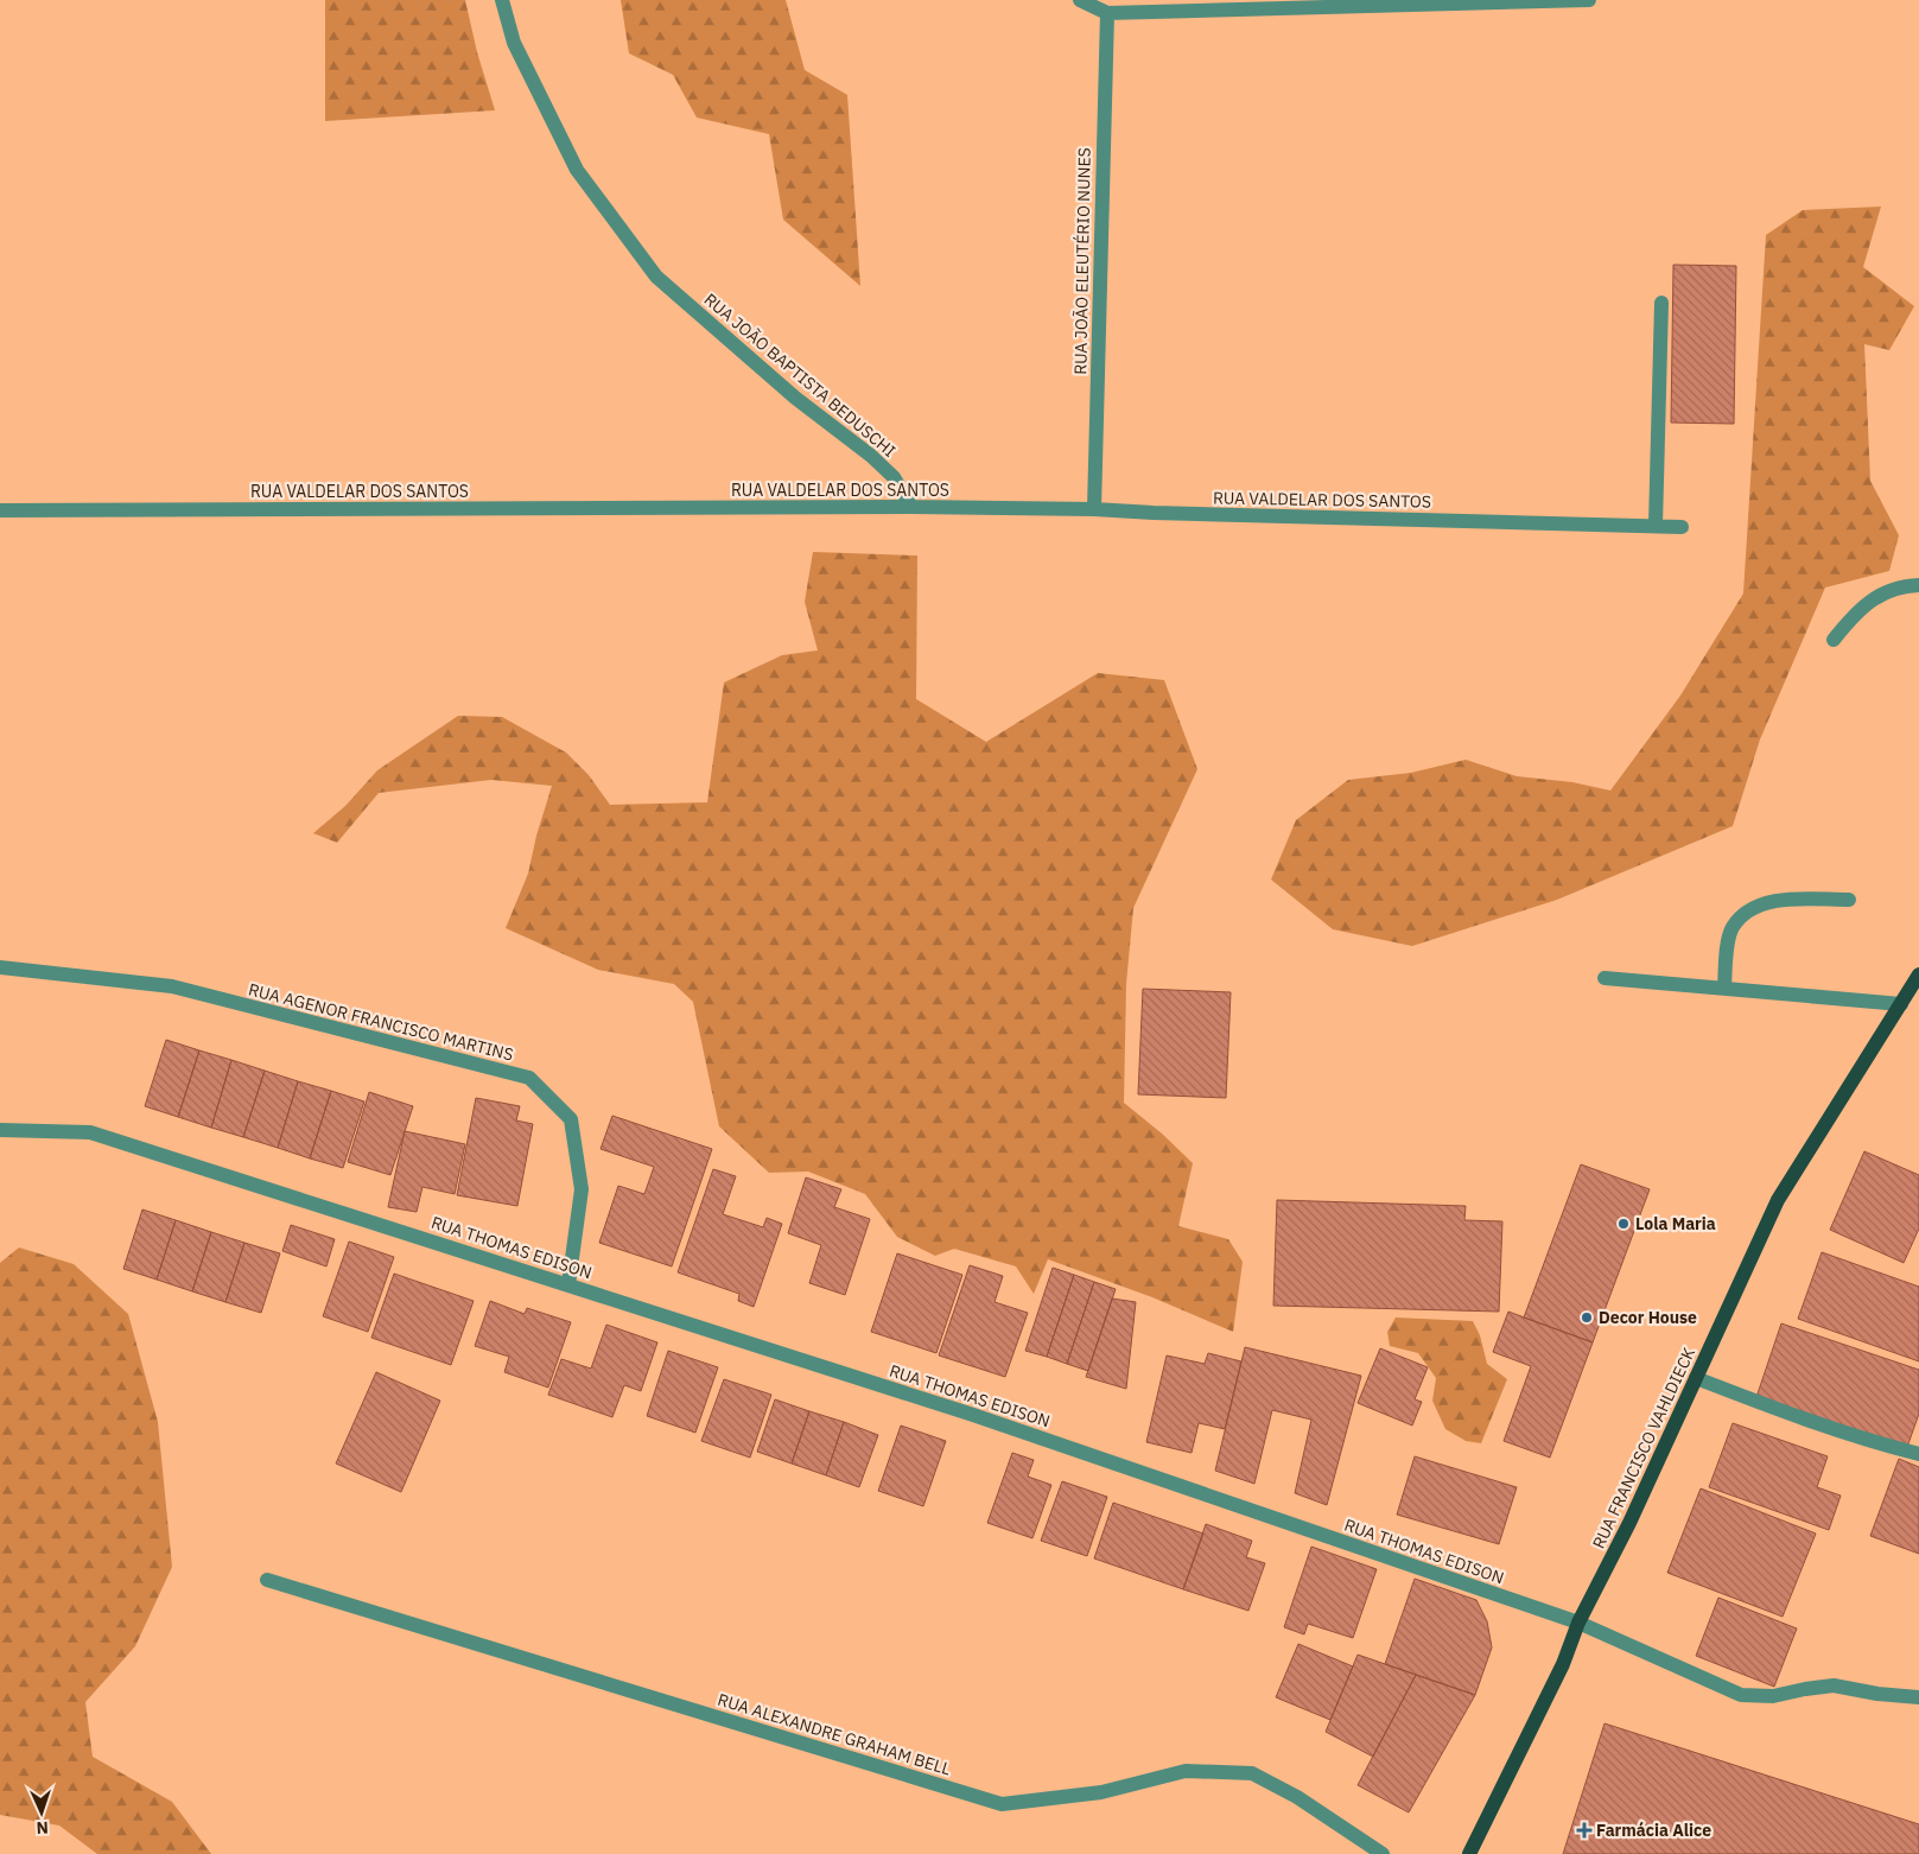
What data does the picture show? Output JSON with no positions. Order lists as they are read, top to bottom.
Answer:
{
  "streets": {
    "main road": ["RUA FRANCISCO VAHLDIECK"],
    "street": [
      "RUA JOÃO ELEUTÉRIO NUNES",
      "RUA JOÃO BAPTISTA BEDUSCHI",
      "RUA VALDELAR DOS SANTOS",
      "RUA AGENOR FRANCISCO MARTINS",
      "RUA THOMAS EDISON",
      "RUA ALEXANDRE GRAHAM BELL"
    ]
  },
  "crossings": [
    ["RUA JOÃO ELEUTÉRIO NUNES", "RUA VALDELAR DOS SANTOS"],
    ["RUA JOÃO BAPTISTA BEDUSCHI", "RUA VALDELAR DOS SANTOS"],
    ["RUA AGENOR FRANCISCO MARTINS", "RUA THOMAS EDISON"],
    ["RUA THOMAS EDISON", "RUA FRANCISCO VAHLDIECK"]
  ],
  "places": {
    "other": ["Lola Maria", "Decor House"],
    "health": ["Farmácia Alice"]
  },
  "north": "bottom"
}
